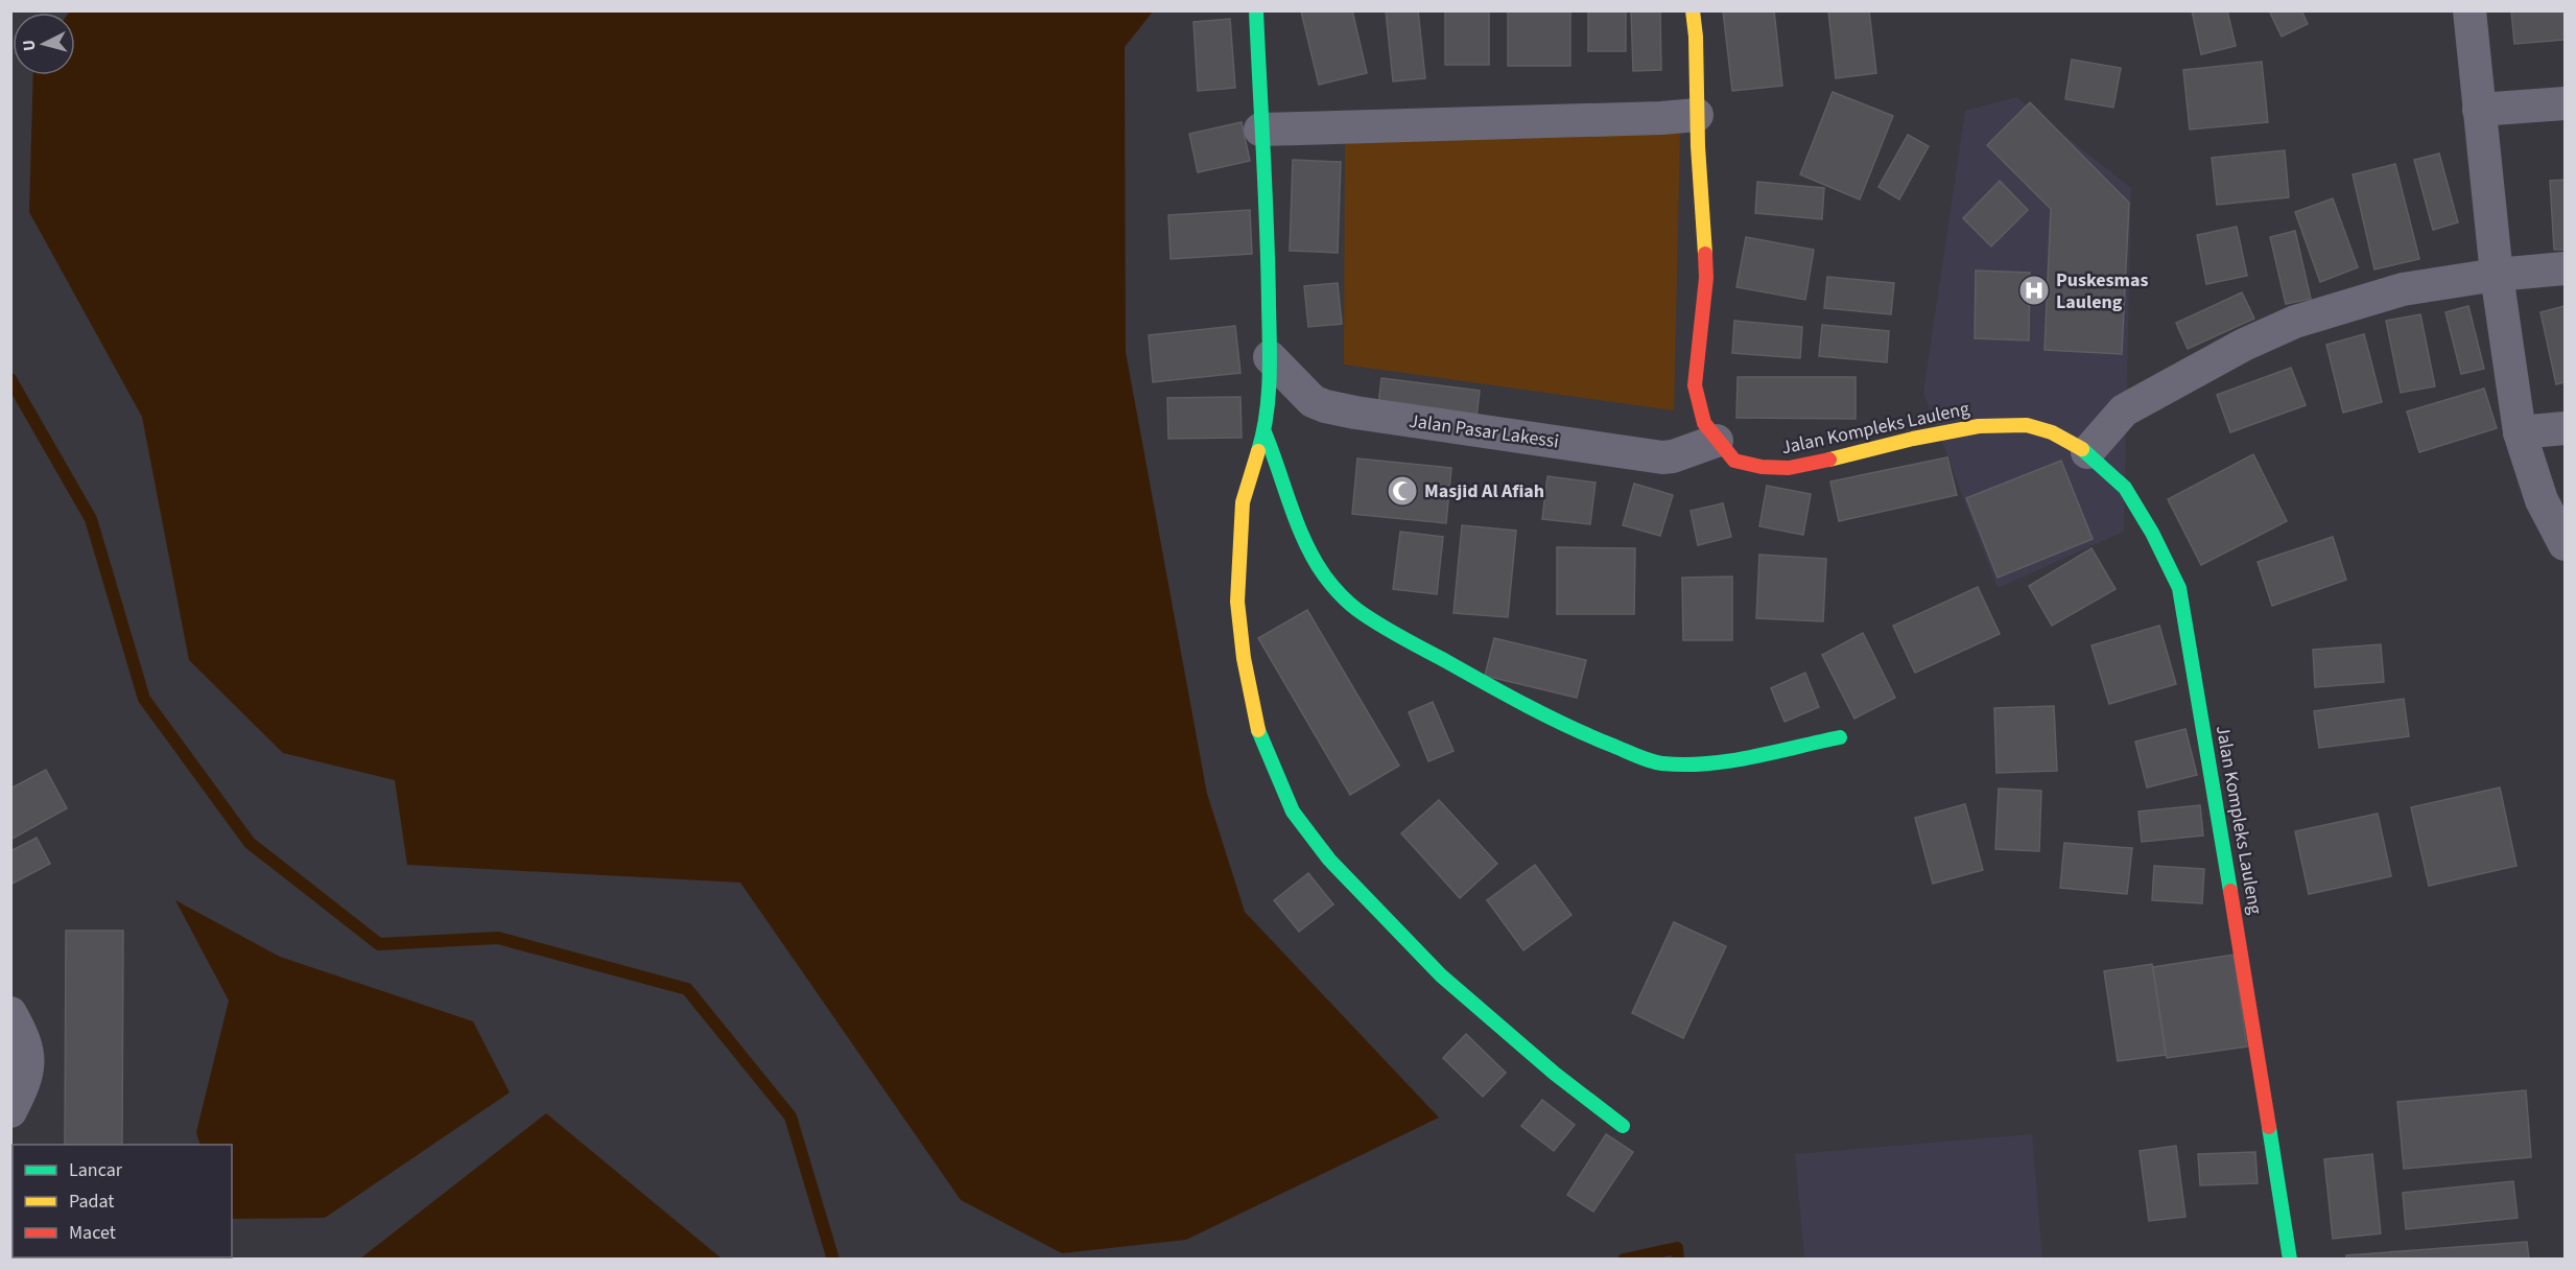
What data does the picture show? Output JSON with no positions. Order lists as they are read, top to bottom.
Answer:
{
  "streets": {
    "street": ["Jalan Kompleks Lauleng", "Jalan Pasar Lakessi"]
  },
  "crossings": [
    ["Jalan Kompleks Lauleng", "Jalan Pasar Lakessi"]
  ],
  "places": {
    "hospital": ["Puskesmas Lauleng"],
    "mosque": ["Masjid Al Afiah"]
  },
  "legend": ["Lancar", "Padat", "Macet"],
  "north": "left"
}
